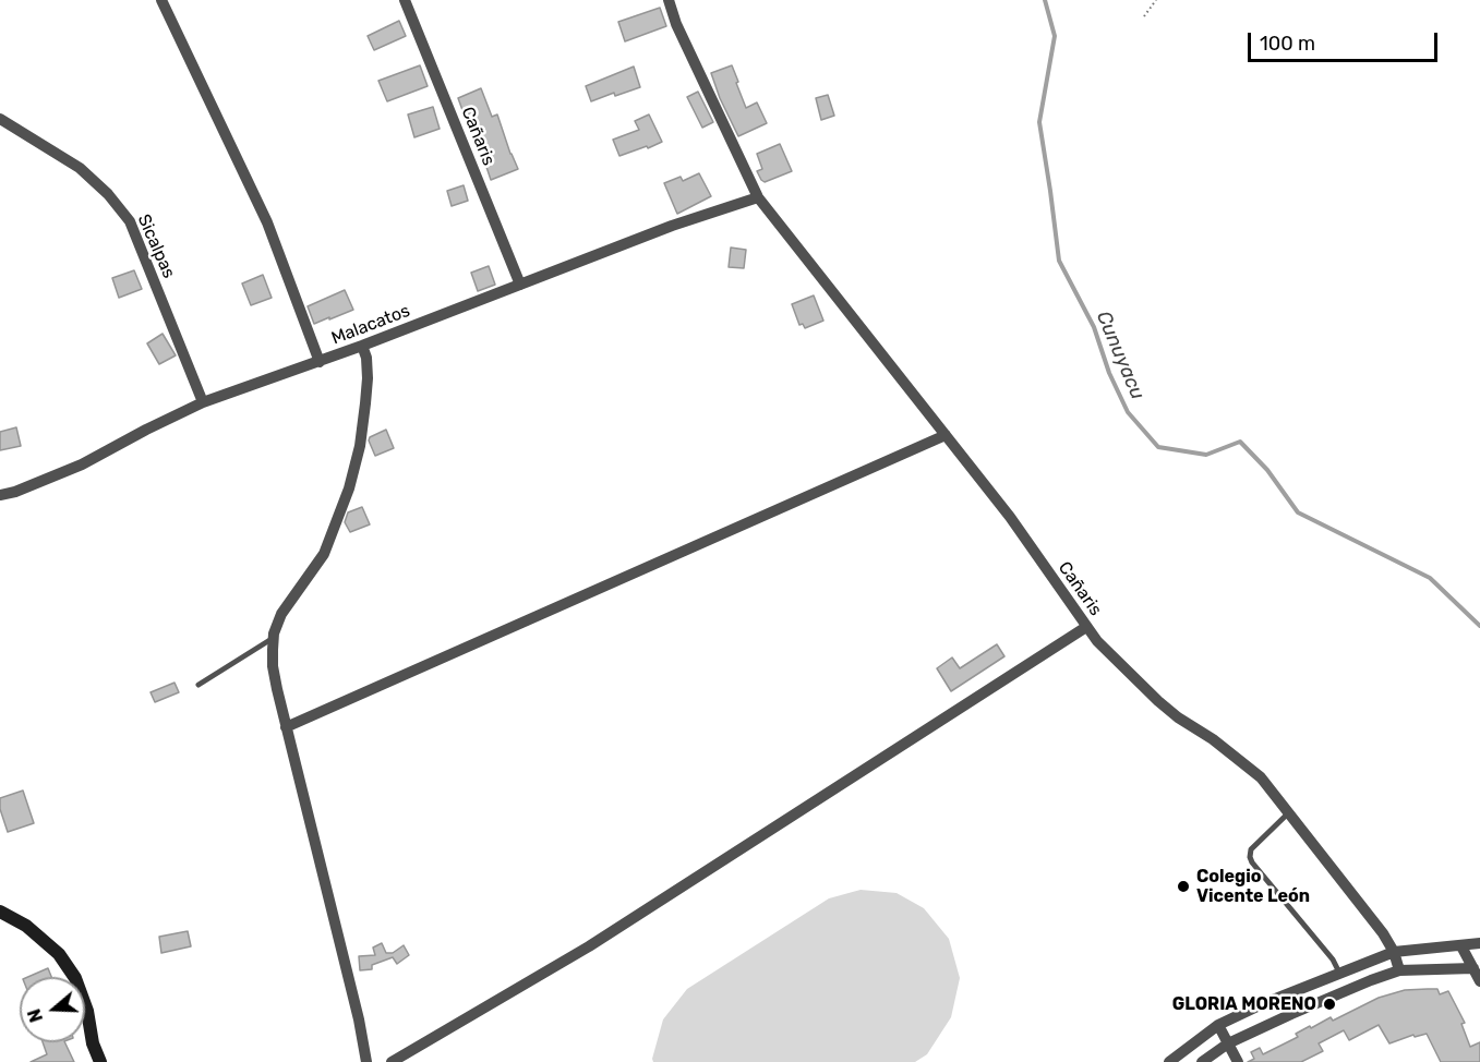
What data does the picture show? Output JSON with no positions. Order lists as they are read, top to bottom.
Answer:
{
  "streets": {
    "street": ["Cañaris", "Sicalpas", "Malacatos"]
  },
  "crossings": [
    ["Cañaris", "Malacatos"],
    ["Sicalpas", "Malacatos"]
  ],
  "water": ["Cunuyacu"],
  "places": ["Colegio Vicente León", "GLORIA MORENO"],
  "scale_bar": "100 m",
  "north": "left"
}
